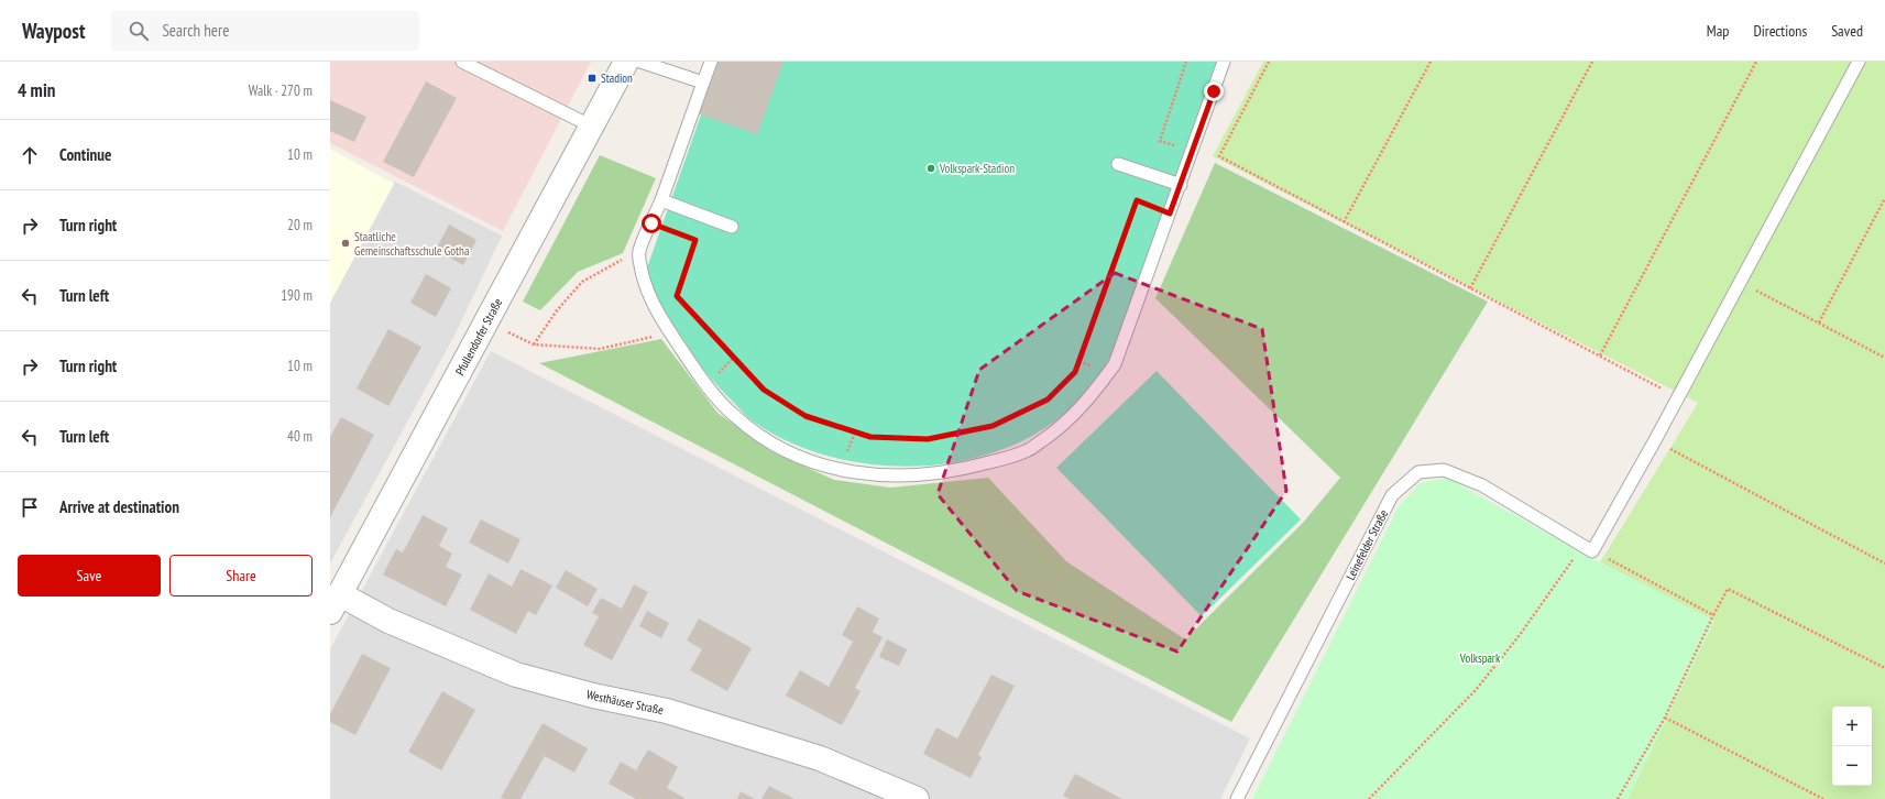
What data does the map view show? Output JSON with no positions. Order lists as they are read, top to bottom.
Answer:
{
  "streets": {
    "street": ["Pfullendorfer Straße", "Westhäuser Straße"],
    "lane": ["Leinefelder Straße"]
  },
  "crossings": [
    ["Pfullendorfer Straße", "Westhäuser Straße"]
  ],
  "parks": ["Volkspark"],
  "places": {
    "transit": ["Stadion"],
    "other": ["Volkspark-Stadion", "Staatliche Gemeinschaftsschule Gotha"]
  },
  "page": {
    "header": "Waypost",
    "search": "Search here",
    "nav": ["Map", "Directions", "Saved"],
    "heading": ["4 min", "Walk · 270 m"],
    "list": [
      ["Continue", "10 m"],
      ["Turn right", "20 m"],
      ["Turn left", "190 m"],
      ["Turn right", "10 m"],
      ["Turn left", "40 m"],
      "Arrive at destination"
    ],
    "buttons": ["Save", "Share"],
    "map_buttons": ["+", "−"]
  }
}
